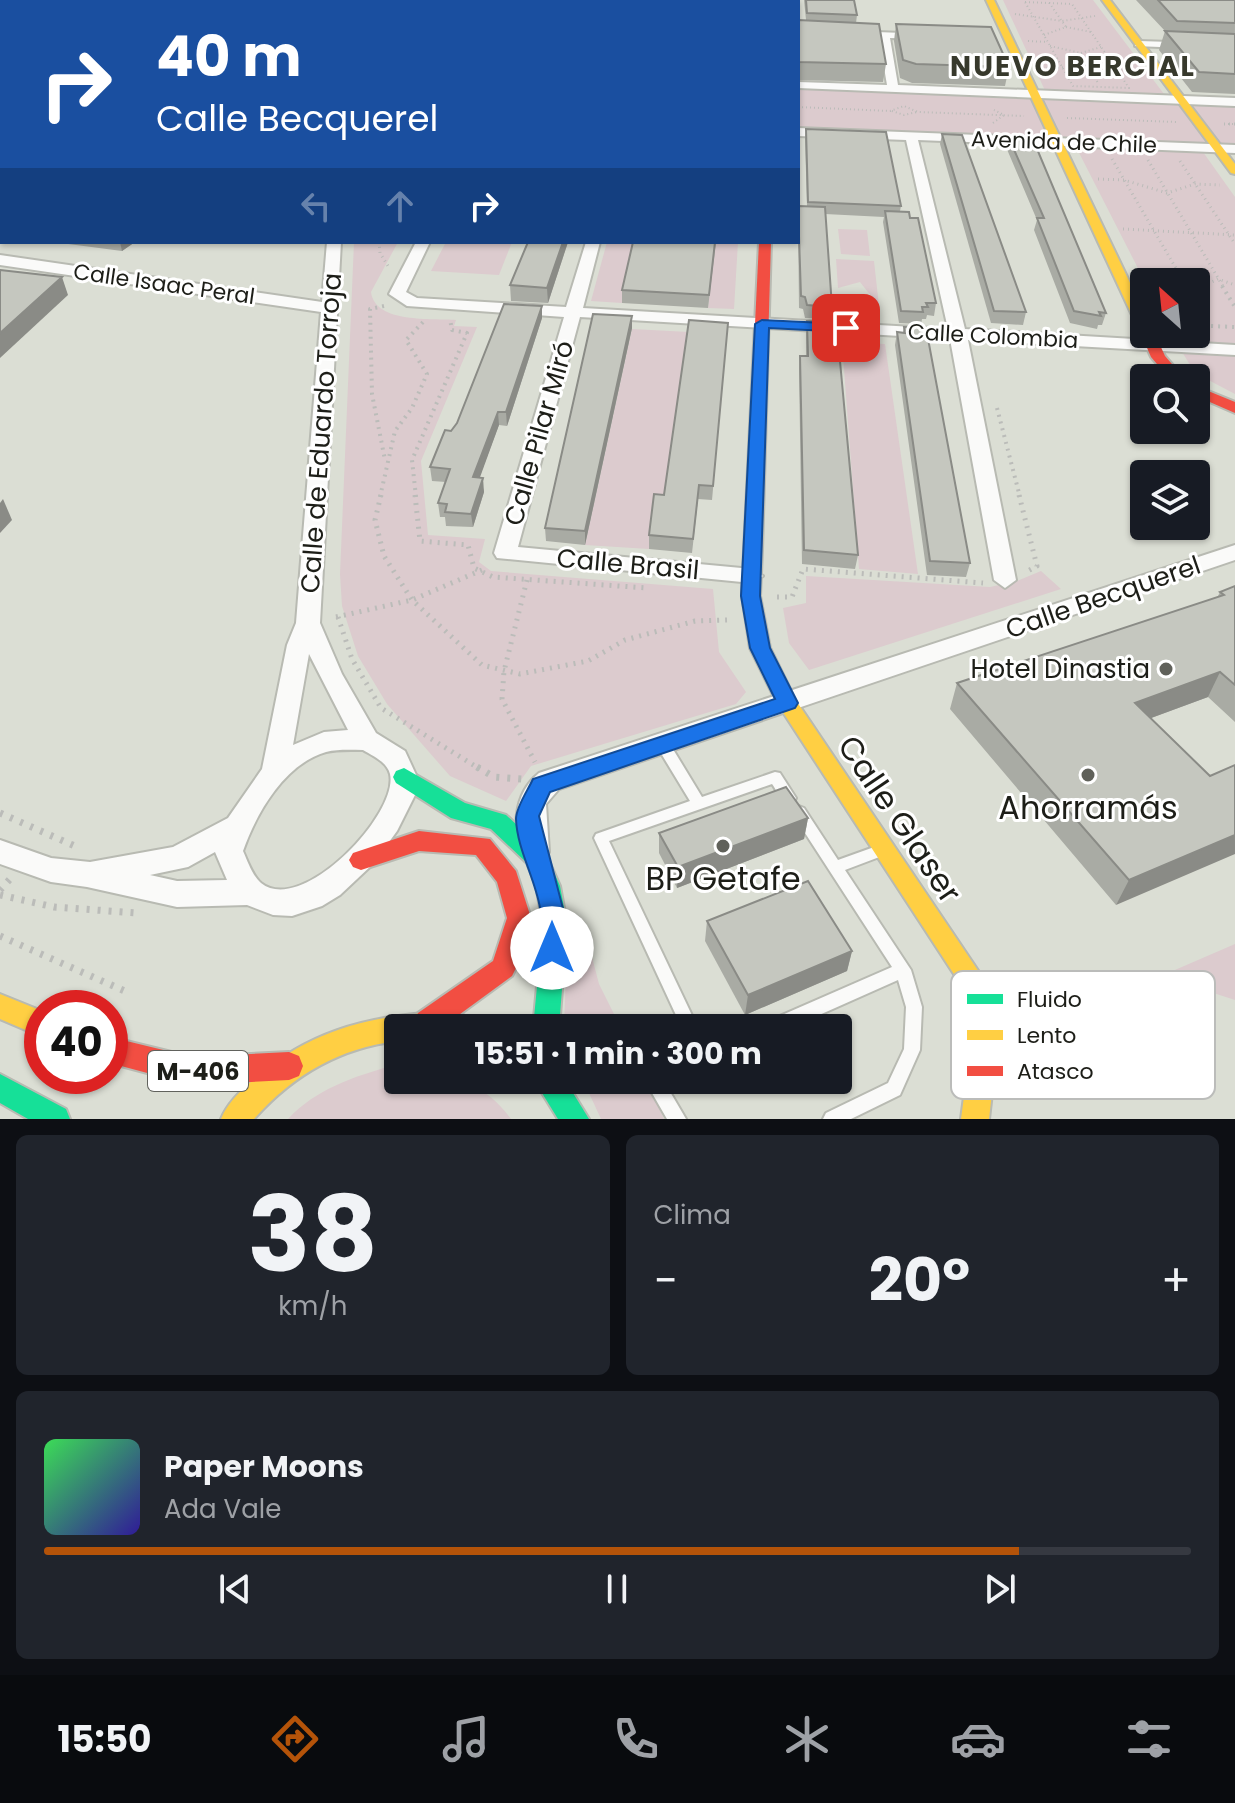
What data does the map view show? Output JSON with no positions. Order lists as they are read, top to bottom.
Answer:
{
  "streets": {
    "main road": ["Calle Glaser", "M-406"],
    "street": [
      "Avenida de Chile",
      "Calle Isaac Peral",
      "Calle Colombia",
      "Calle de Eduardo Torroja",
      "Calle Pilar Miró",
      "Calle Brasil",
      "Calle Becquerel"
    ]
  },
  "crossings": [
    ["Calle Isaac Peral", "Calle de Eduardo Torroja"],
    ["Calle Colombia", "Calle Pilar Miró"],
    ["Calle Colombia", "Calle Glaser"],
    ["Calle Pilar Miró", "Calle Brasil"],
    ["Calle Brasil", "Calle Glaser"],
    ["Calle Becquerel", "Calle Glaser"]
  ],
  "districts": ["NUEVO BERCIAL"],
  "places": ["Hotel Dinastia", "Ahorramás", "BP Getafe"],
  "legend": ["Fluido", "Lento", "Atasco"],
  "north": "top left",
  "page": {
    "turn": ["40 m", "Calle Becquerel"],
    "limit": "40",
    "trip": "15:51 · 1 min · 300 m",
    "tile": [
      ["38", "km/h"],
      "Clima"
    ],
    "heat": ["−", "20°", "+"],
    "song": ["Paper Moons", "Ada Vale"],
    "tabs": "15:50"
  }
}
